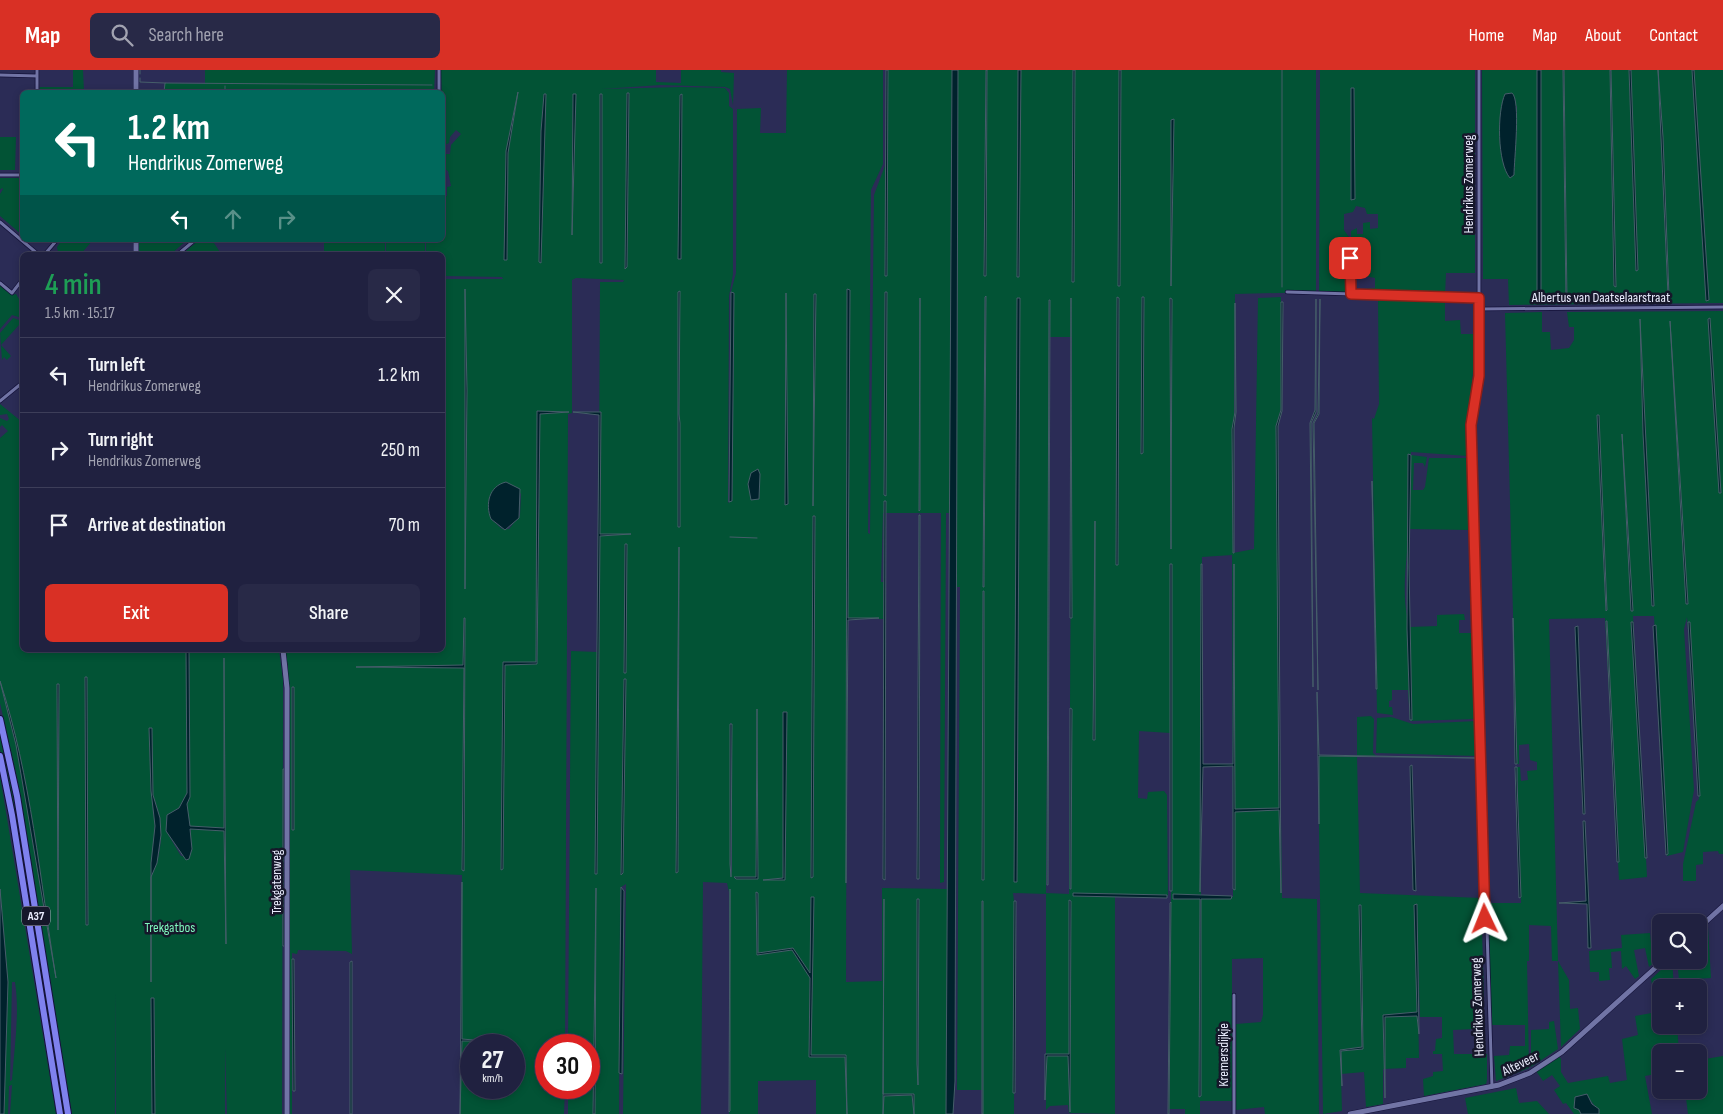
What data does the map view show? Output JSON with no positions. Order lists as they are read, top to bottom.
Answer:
{
  "streets": {
    "highway": ["A37"],
    "street": [
      "Hendrikus Zomerweg",
      "Albertus van Daatselaarstraat",
      "Trekgatenweg",
      "Kremersdijkje",
      "Alteveer"
    ]
  },
  "crossings": [
    ["Hendrikus Zomerweg", "Albertus van Daatselaarstraat"],
    ["Hendrikus Zomerweg", "Alteveer"]
  ],
  "parks": ["Trekgatbos"],
  "page": {
    "header": "Map",
    "search": "Search here",
    "nav": [
      "Home",
      "Map",
      "About",
      "Contact"
    ],
    "turn": ["1.2 km", "Hendrikus Zomerweg"],
    "heading": ["4 min", "1.5 km · 15:17"],
    "list": [
      {
        "name": "Turn left",
        "note": "Hendrikus Zomerweg",
        "value": "1.2 km"
      },
      {
        "name": "Turn right",
        "note": "Hendrikus Zomerweg",
        "value": "250 m"
      },
      {
        "name": "Arrive at destination",
        "value": "70 m"
      }
    ],
    "buttons": ["Exit", "Share"],
    "map_buttons": ["+", "−"],
    "speed": "27 km/h",
    "limit": "30"
  }
}
